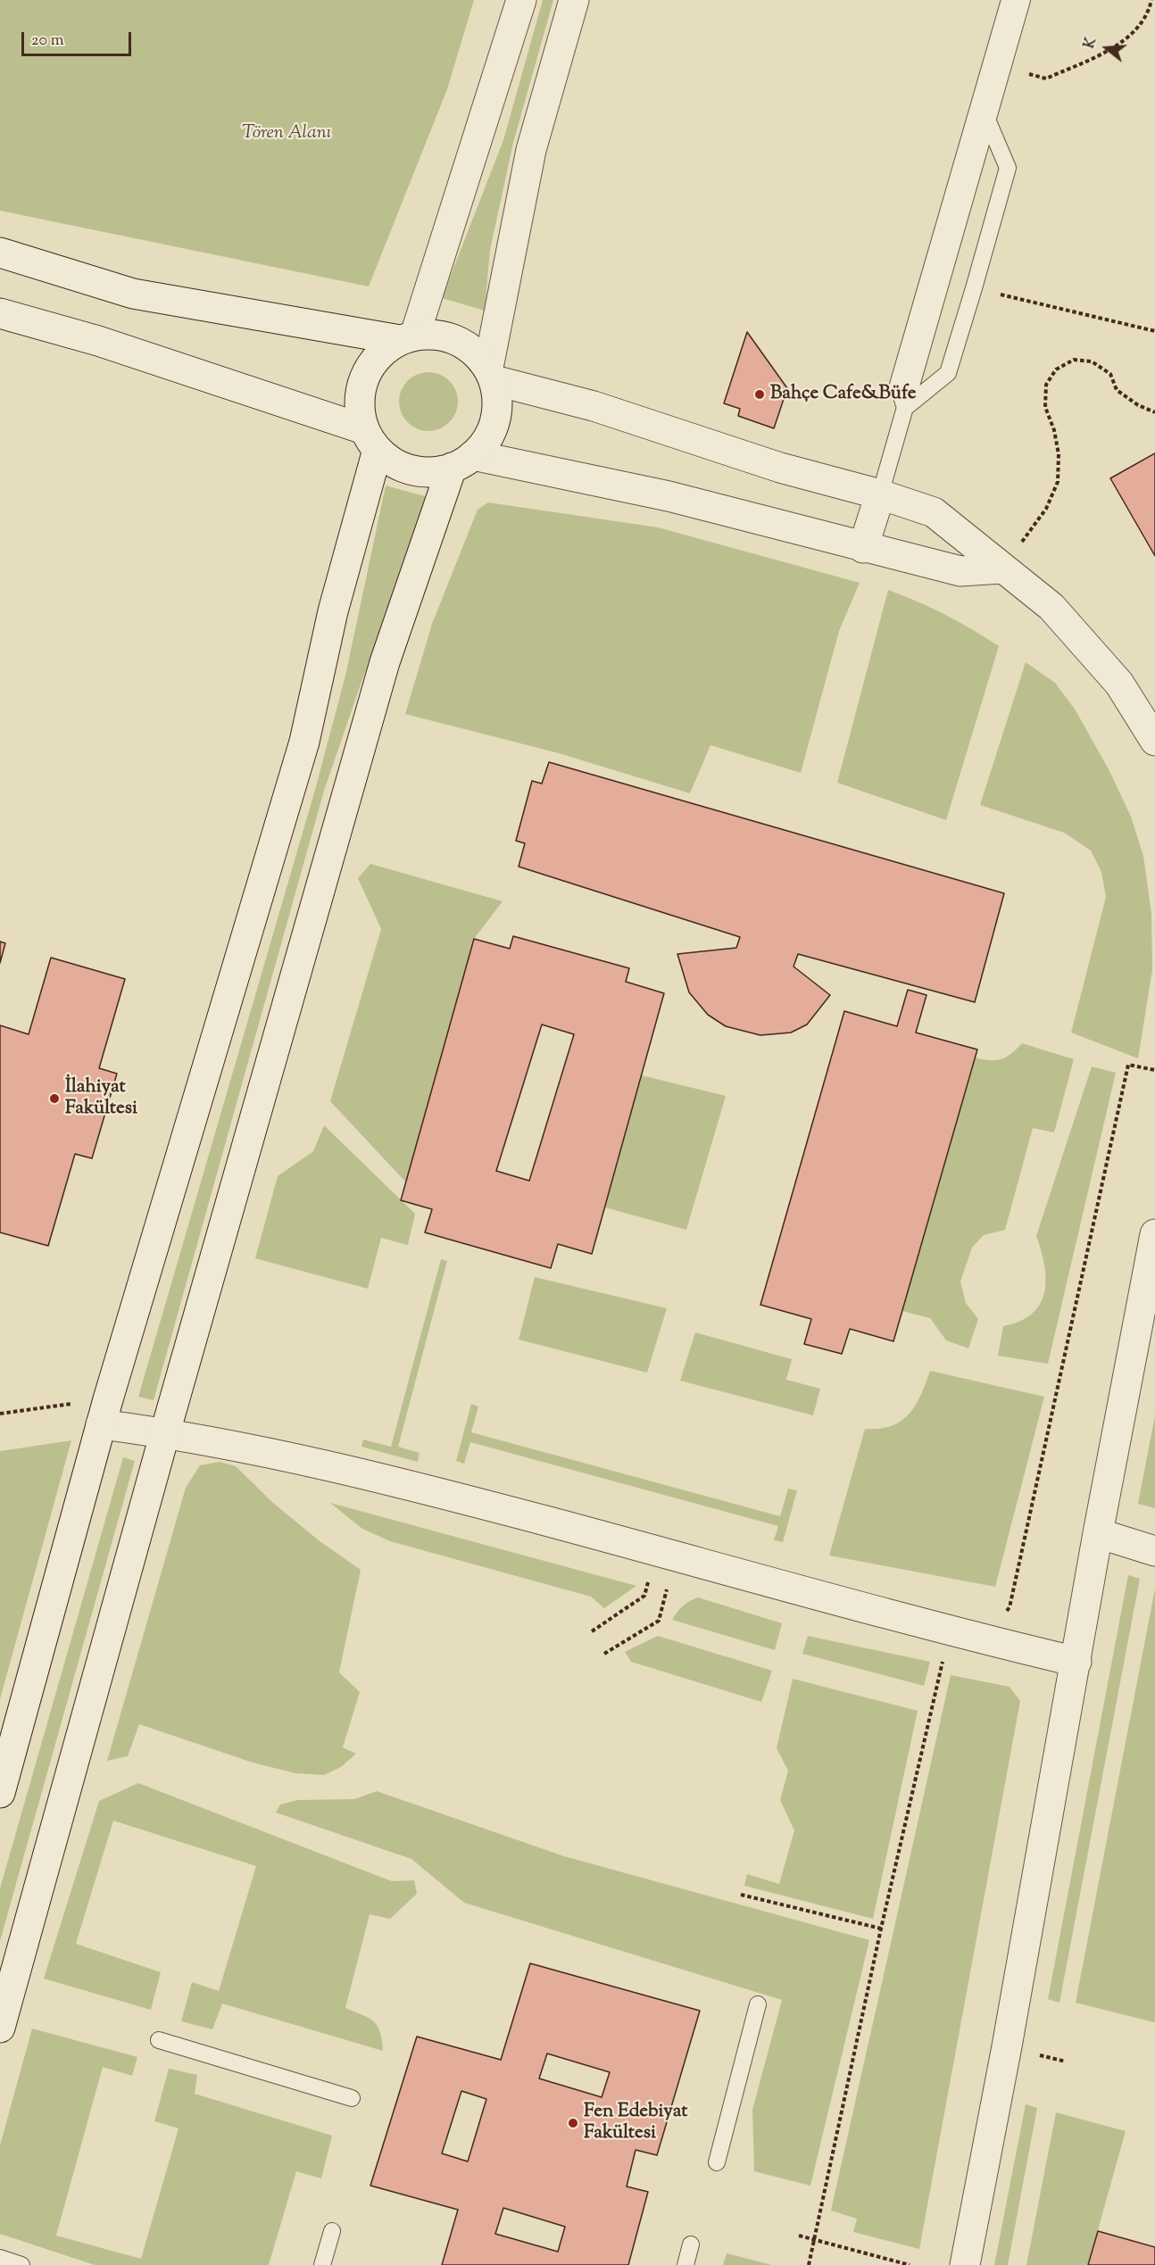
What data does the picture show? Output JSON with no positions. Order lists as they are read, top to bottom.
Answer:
{
  "parks": ["Tören Alanı"],
  "places": ["Bahçe Cafe&Büfe", "İlahiyat Fakültesi", "Fen Edebiyat Fakültesi"],
  "scale_bar": "20 m",
  "north": "left"
}
